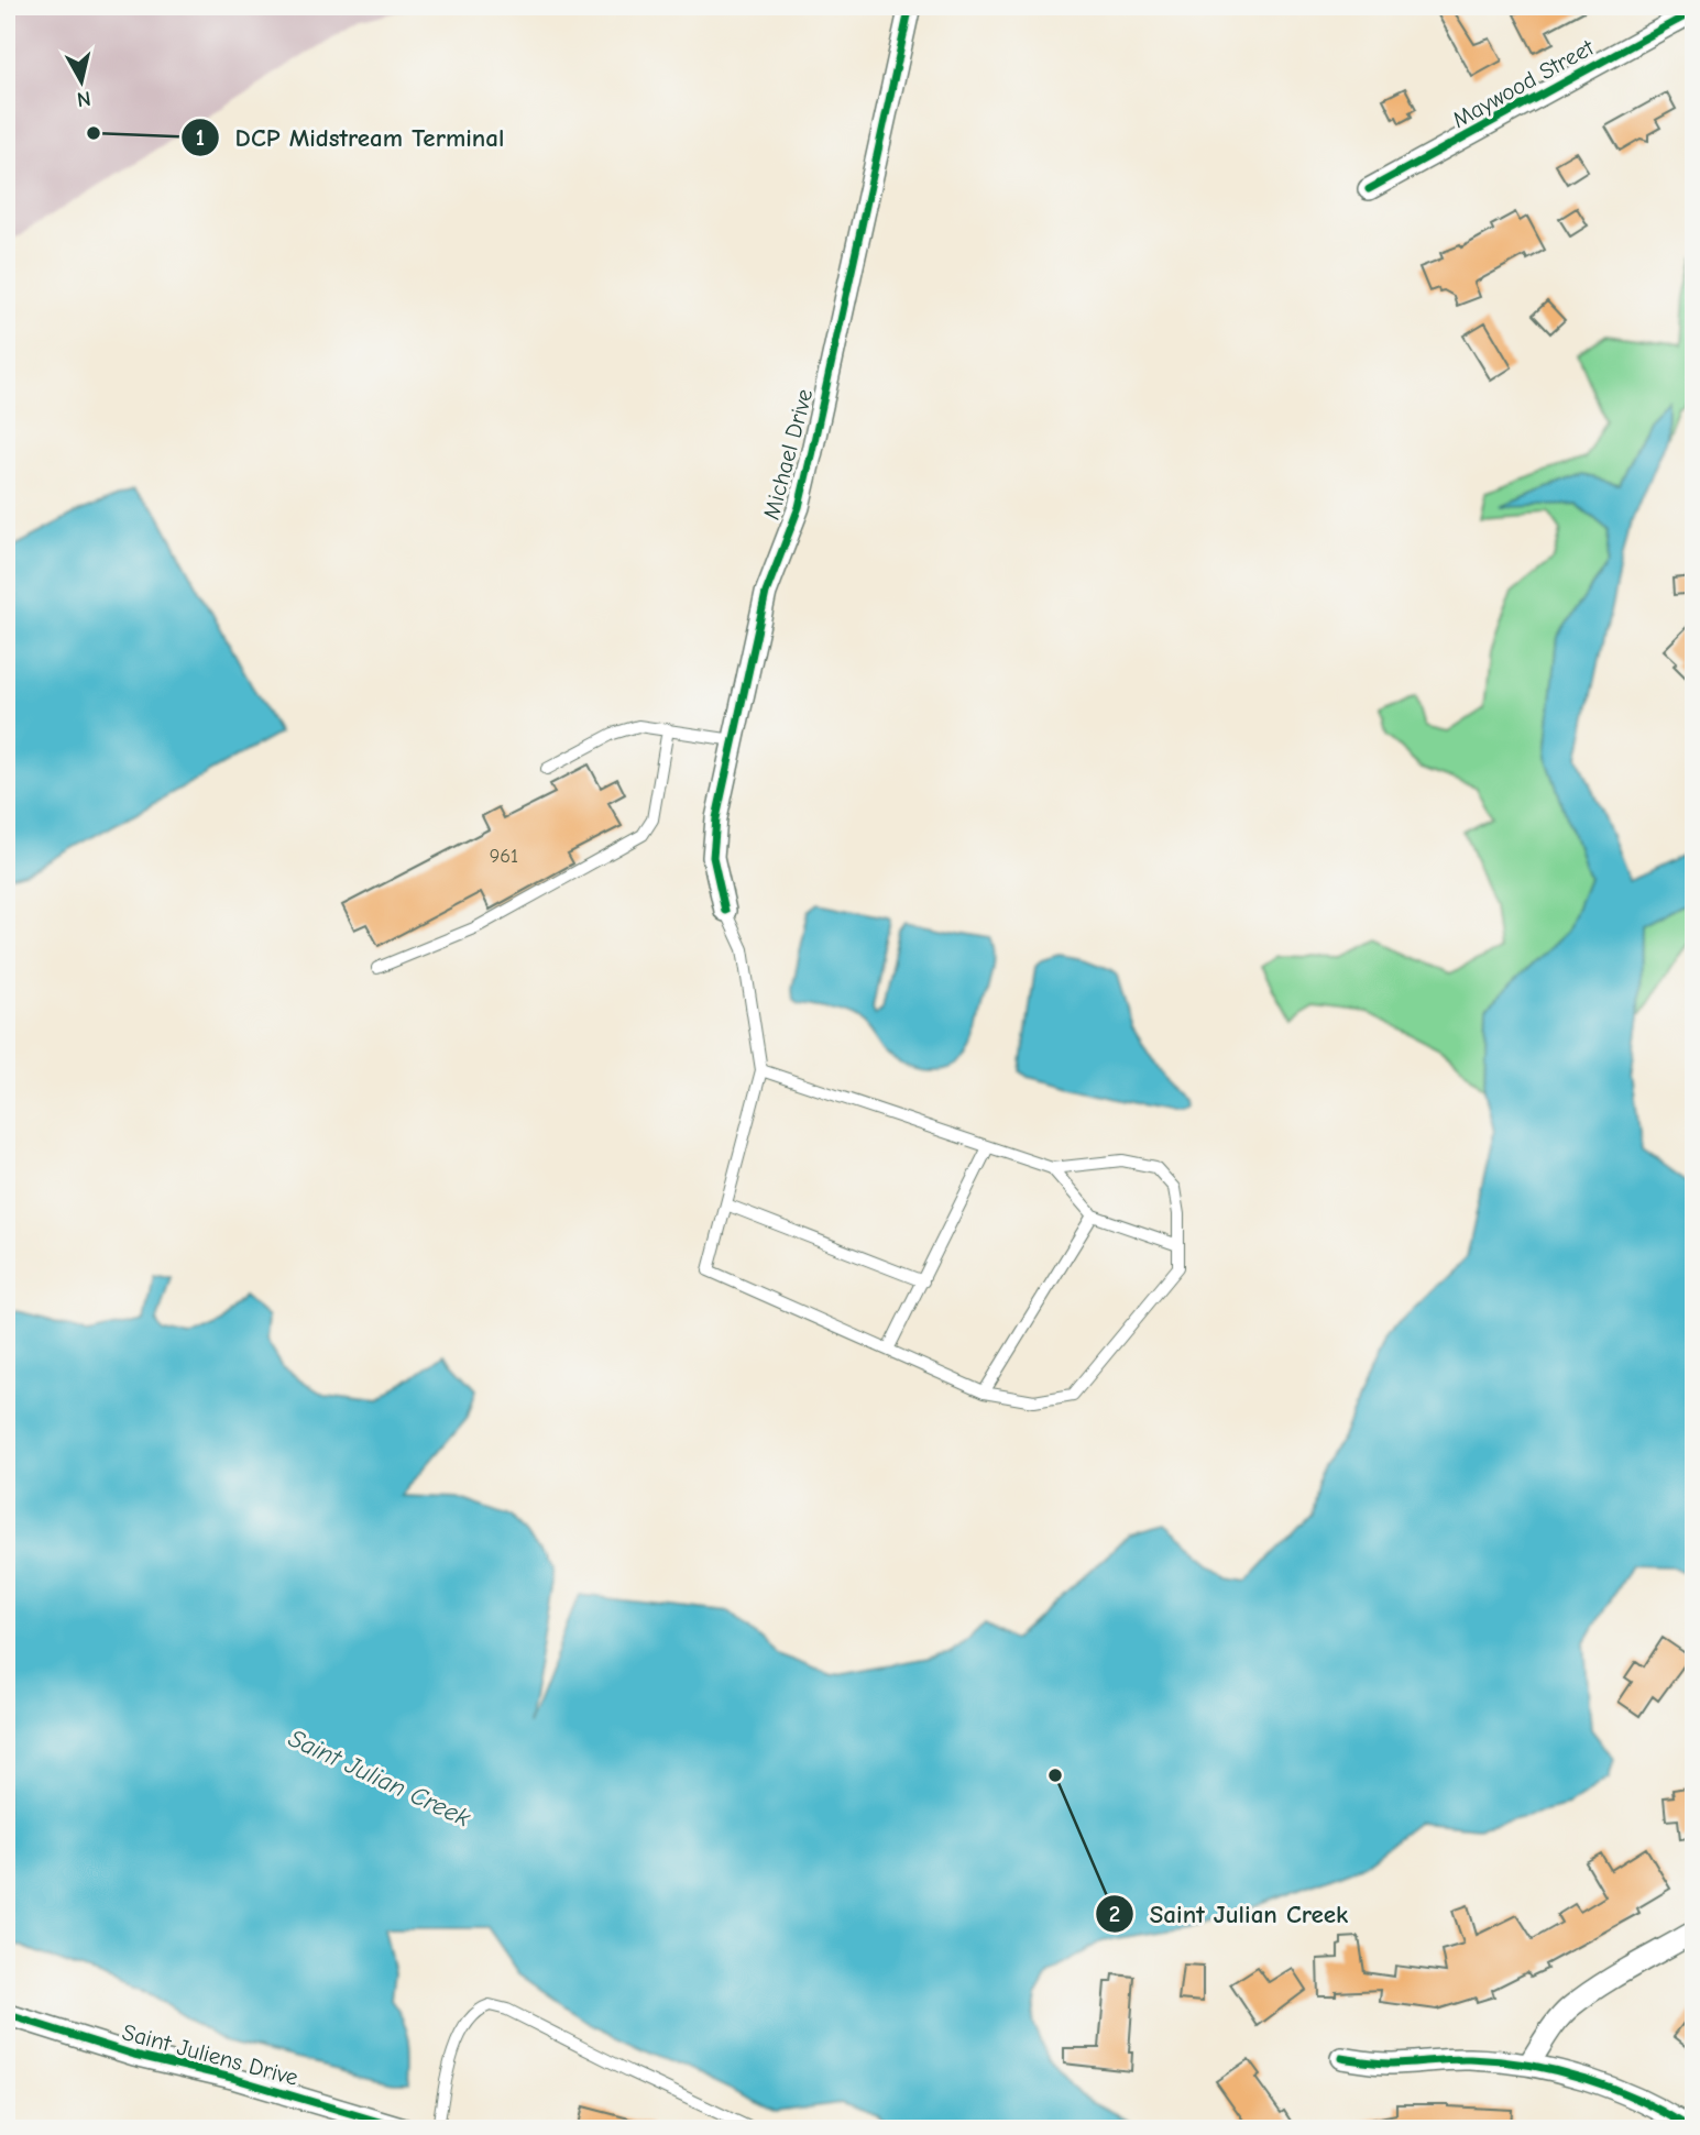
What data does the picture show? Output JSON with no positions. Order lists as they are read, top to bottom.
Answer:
{
  "streets": {
    "street": ["Maywood Street", "Michael Drive", "Saint Juliens Drive"]
  },
  "water": ["Saint Julian Creek"],
  "places": ["DCP Midstream Terminal", "Saint Julian Creek"],
  "house_numbers": ["961"],
  "north": "bottom"
}
